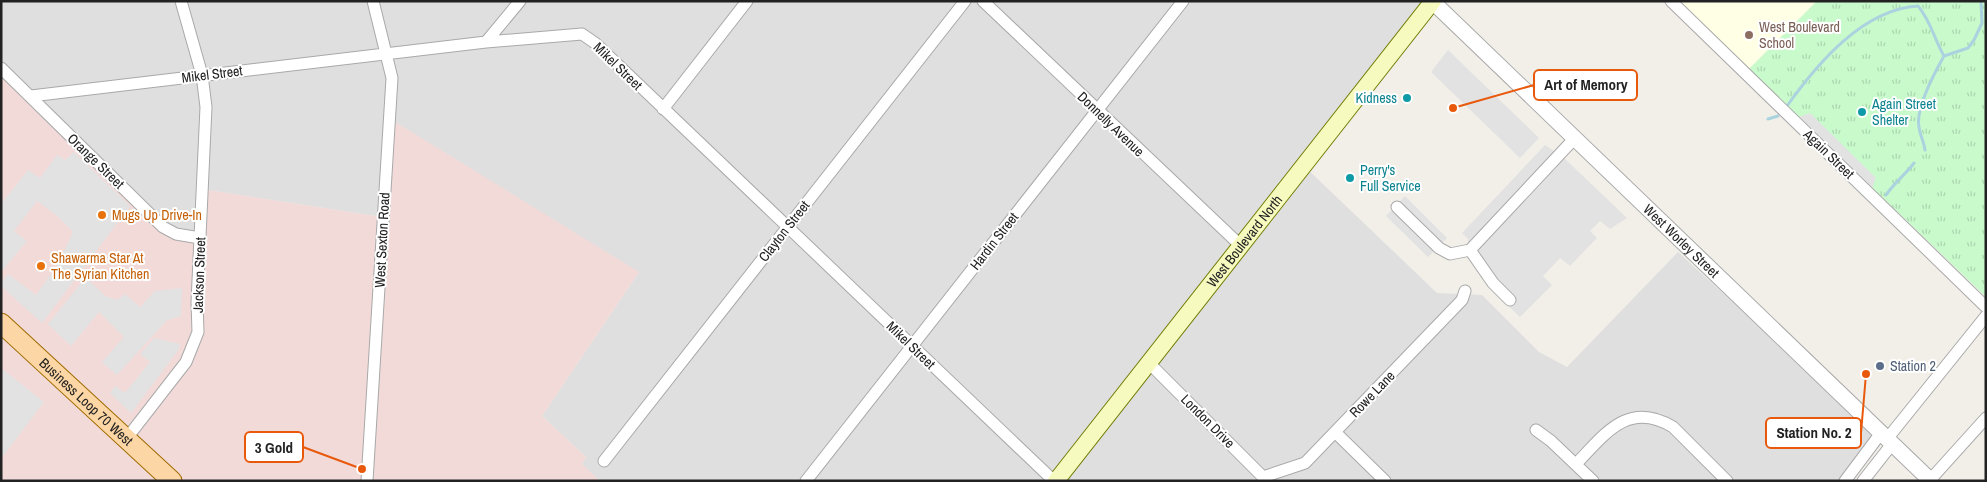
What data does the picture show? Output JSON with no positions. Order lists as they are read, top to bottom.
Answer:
{
  "streets": {
    "main road": ["West Boulevard North", "Business Loop 70 West"],
    "street": [
      "Mikel Street",
      "Donnelly Avenue",
      "Again Street",
      "Orange Street",
      "Clayton Street",
      "West Sexton Road",
      "Hardin Street",
      "West Worley Street",
      "Jackson Street",
      "Rowe Lane",
      "London Drive"
    ]
  },
  "crossings": [
    ["Mikel Street", "Orange Street"],
    ["Mikel Street", "Clayton Street"],
    ["Mikel Street", "West Sexton Road"],
    ["Mikel Street", "Hardin Street"],
    ["Mikel Street", "West Boulevard North"],
    ["Mikel Street", "Jackson Street"],
    ["Donnelly Avenue", "Hardin Street"],
    ["Donnelly Avenue", "West Boulevard North"],
    ["Orange Street", "Jackson Street"],
    ["West Boulevard North", "West Worley Street"],
    ["West Boulevard North", "London Drive"],
    ["Jackson Street", "Business Loop 70 West"],
    ["Rowe Lane", "London Drive"]
  ],
  "places": [
    "West Boulevard School",
    "Kidness",
    "Art of Memory",
    "Again Street Shelter",
    "Perry's Full Service",
    "Mugs Up Drive-In",
    "Shawarma Star At The Syrian Kitchen",
    "Station 2",
    "Station No. 2",
    "3 Gold"
  ]
}
